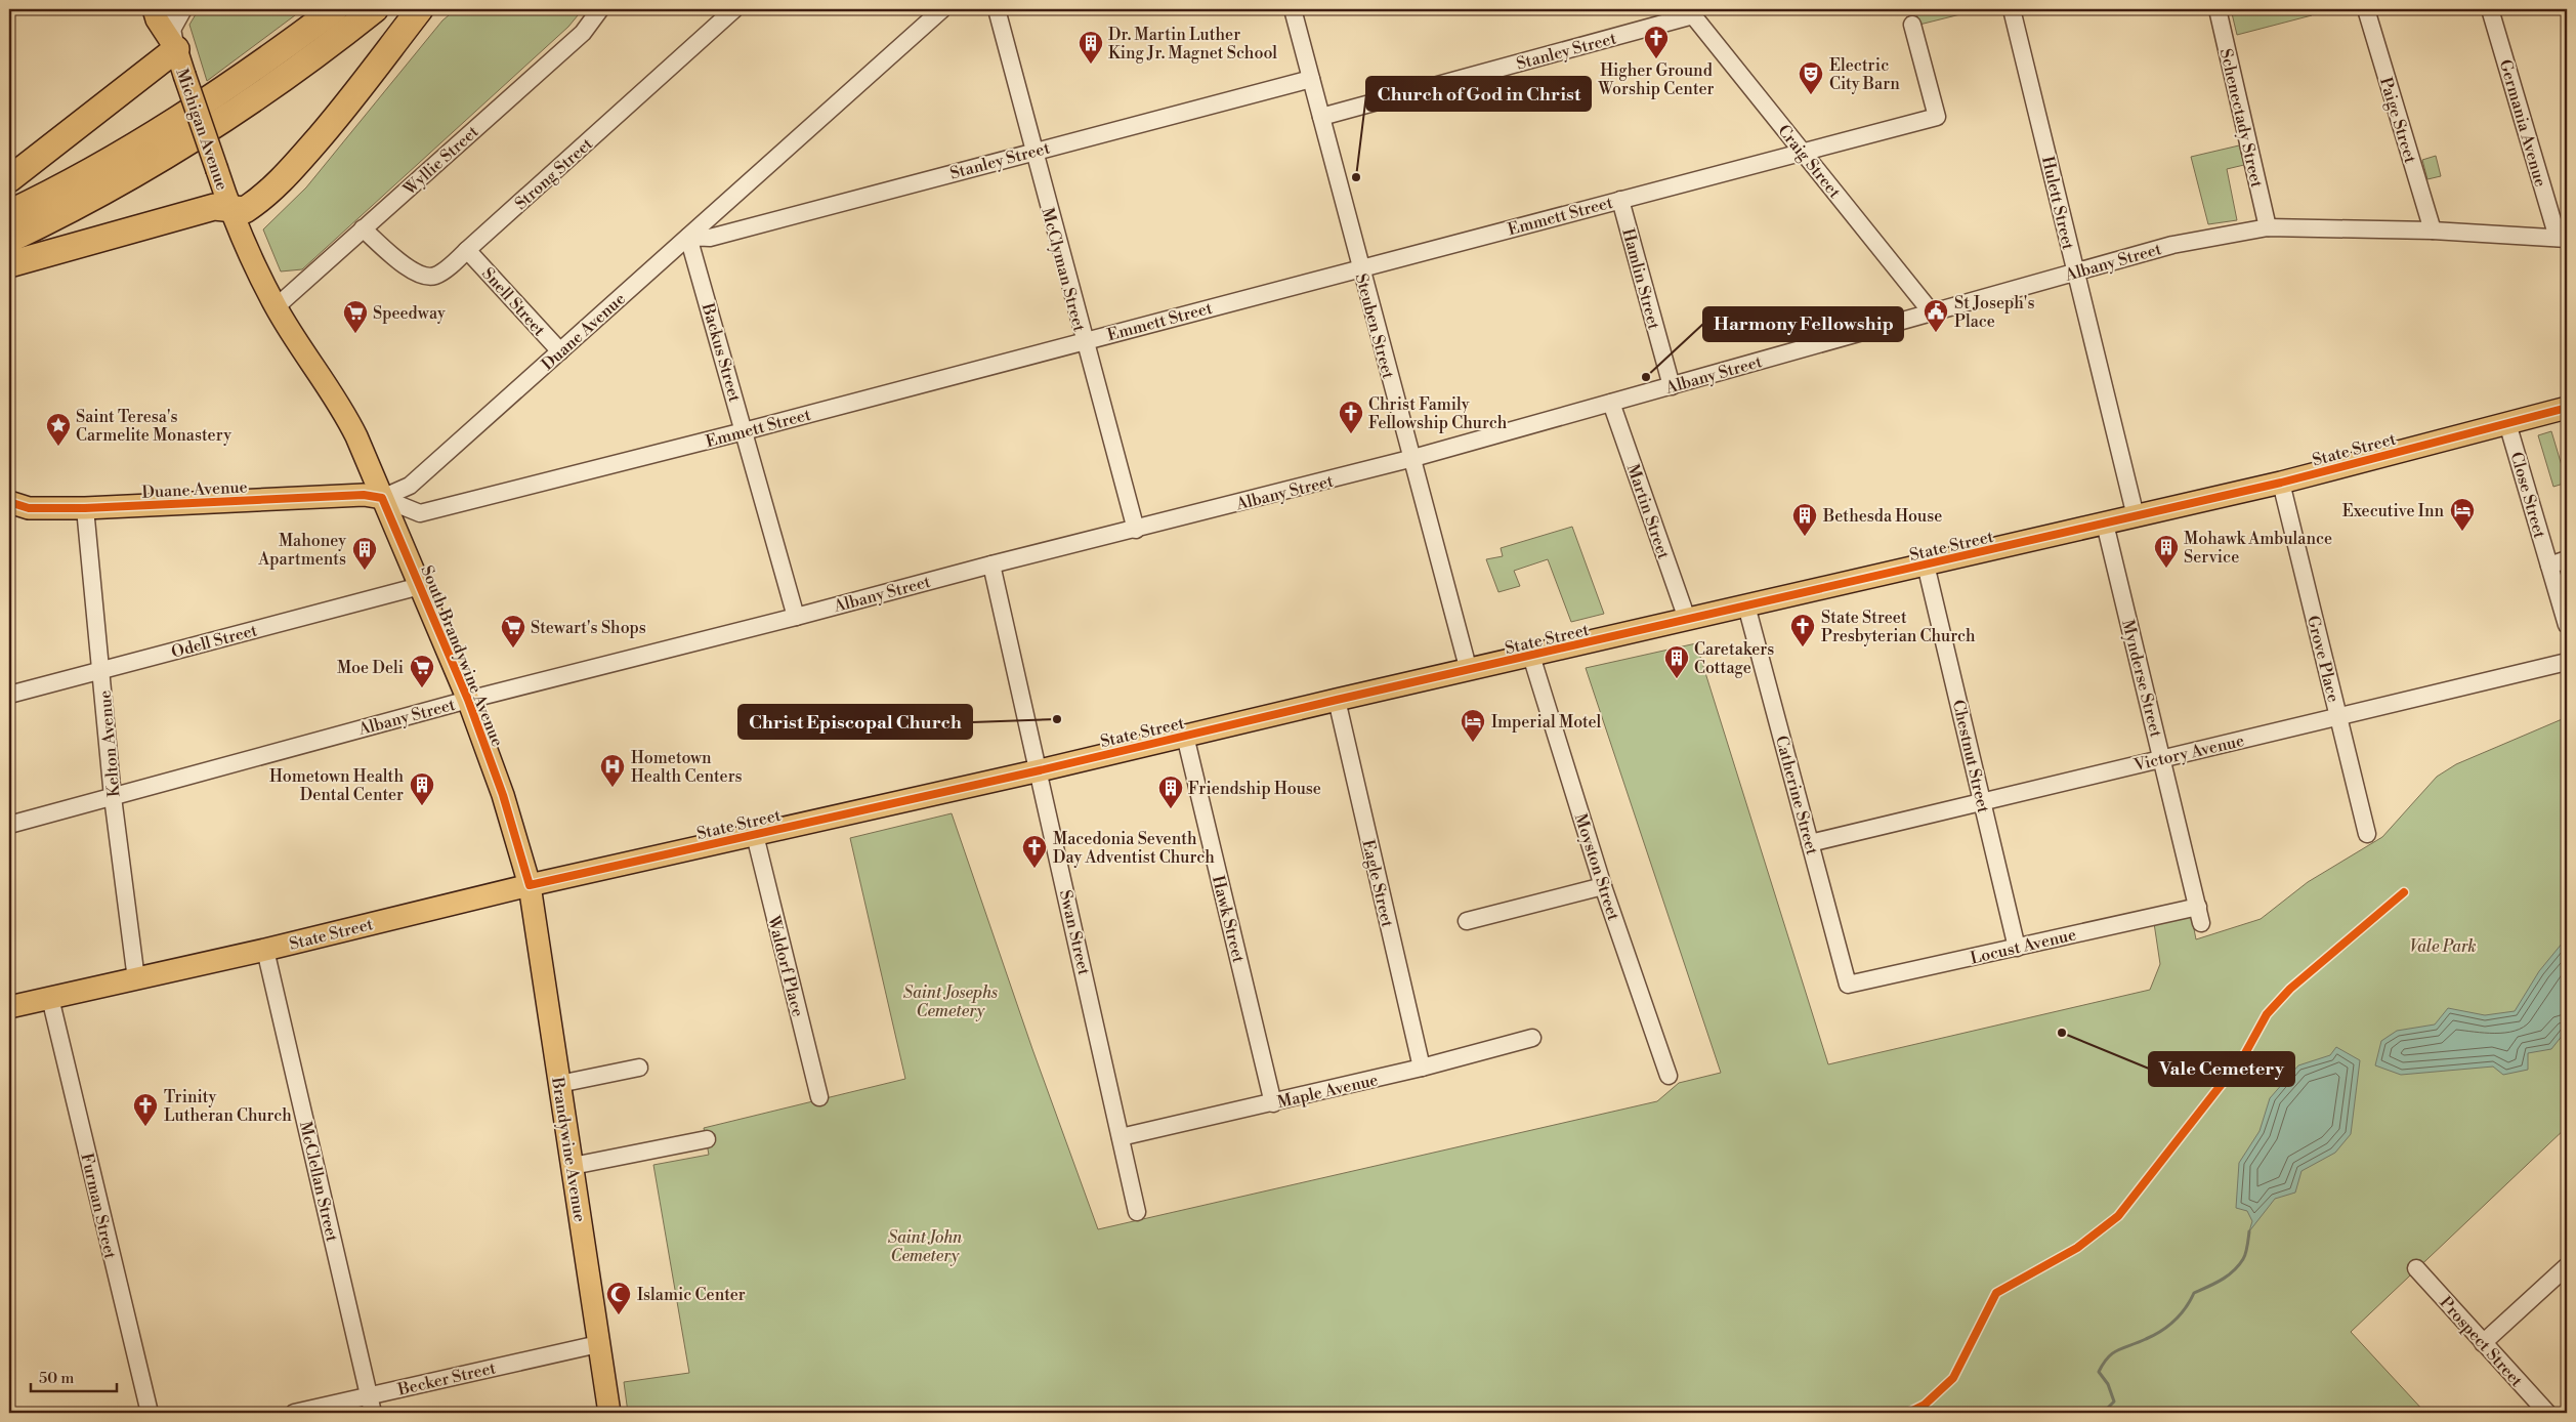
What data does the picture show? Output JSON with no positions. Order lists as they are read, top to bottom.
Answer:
{
  "streets": {
    "main road": [
      "Michigan Avenue",
      "Duane Avenue",
      "State Street",
      "South Brandywine Avenue",
      "Brandywine Avenue"
    ],
    "street": [
      "Stanley Street",
      "Schenectady Street",
      "Paige Street",
      "Germania Avenue",
      "Wyllie Street",
      "Craig Street",
      "Strong Street",
      "Hulett Street",
      "Emmett Street",
      "Albany Street",
      "McClyman Street",
      "Hamlin Street",
      "Snell Street",
      "Steuben Street",
      "Backus Street",
      "Close Street",
      "Martin Street",
      "Odell Street",
      "Grove Place",
      "Mynderse Street",
      "Kelton Avenue",
      "Victory Avenue",
      "Chestnut Street",
      "Catherine Street",
      "Moyston Street",
      "Eagle Street",
      "Hawk Street",
      "Swan Street",
      "Locust Avenue",
      "Waldorf Place",
      "Maple Avenue",
      "McClellan Street",
      "Furman Street",
      "Prospect Street",
      "Becker Street"
    ]
  },
  "crossings": [
    ["Stanley Street", "Craig Street"],
    ["Stanley Street", "McClyman Street"],
    ["Stanley Street", "Steuben Street"],
    ["Stanley Street", "Duane Avenue"],
    ["Stanley Street", "Backus Street"],
    ["Schenectady Street", "Albany Street"],
    ["Paige Street", "Albany Street"],
    ["Germania Avenue", "Albany Street"],
    ["Michigan Avenue", "South Brandywine Avenue"],
    ["Wyllie Street", "Strong Street"],
    ["Wyllie Street", "South Brandywine Avenue"],
    ["Craig Street", "Emmett Street"],
    ["Craig Street", "Albany Street"],
    ["Strong Street", "Snell Street"],
    ["Hulett Street", "Albany Street"],
    ["Hulett Street", "State Street"],
    ["Emmett Street", "McClyman Street"],
    ["Emmett Street", "Hamlin Street"],
    ["Emmett Street", "Steuben Street"],
    ["Emmett Street", "Duane Avenue"],
    ["Emmett Street", "Backus Street"],
    ["Emmett Street", "South Brandywine Avenue"],
    ["Albany Street", "McClyman Street"],
    ["Albany Street", "Hamlin Street"],
    ["Albany Street", "Steuben Street"],
    ["Albany Street", "Backus Street"],
    ["Albany Street", "Martin Street"],
    ["Albany Street", "South Brandywine Avenue"],
    ["Albany Street", "Kelton Avenue"],
    ["Albany Street", "Swan Street"],
    ["Snell Street", "Duane Avenue"],
    ["Steuben Street", "State Street"],
    ["Duane Avenue", "Backus Street"],
    ["Duane Avenue", "South Brandywine Avenue"],
    ["Duane Avenue", "Kelton Avenue"],
    ["State Street", "Close Street"],
    ["State Street", "Martin Street"],
    ["State Street", "South Brandywine Avenue"],
    ["State Street", "Grove Place"],
    ["State Street", "Mynderse Street"],
    ["State Street", "Kelton Avenue"],
    ["State Street", "Chestnut Street"],
    ["State Street", "Catherine Street"],
    ["State Street", "Moyston Street"],
    ["State Street", "Eagle Street"],
    ["State Street", "Hawk Street"],
    ["State Street", "Swan Street"],
    ["State Street", "Waldorf Place"],
    ["State Street", "Brandywine Avenue"],
    ["State Street", "McClellan Street"],
    ["State Street", "Furman Street"],
    ["Odell Street", "South Brandywine Avenue"],
    ["Odell Street", "Kelton Avenue"],
    ["South Brandywine Avenue", "Brandywine Avenue"],
    ["Grove Place", "Victory Avenue"],
    ["Mynderse Street", "Victory Avenue"],
    ["Mynderse Street", "Locust Avenue"],
    ["Victory Avenue", "Chestnut Street"],
    ["Victory Avenue", "Catherine Street"],
    ["Chestnut Street", "Locust Avenue"],
    ["Catherine Street", "Locust Avenue"],
    ["Eagle Street", "Maple Avenue"],
    ["Hawk Street", "Maple Avenue"],
    ["Swan Street", "Maple Avenue"],
    ["Brandywine Avenue", "Becker Street"],
    ["McClellan Street", "Becker Street"]
  ],
  "parks": ["Vale Park", "Saint Josephs Cemetery", "Saint John Cemetery"],
  "places": {
    "church": [
      "Higher Ground Worship Center",
      "Christ Family Fellowship Church",
      "State Street Presbyterian Church",
      "Macedonia Seventh Day Adventist Church",
      "Trinity Lutheran Church"
    ],
    "building": [
      "Dr. Martin Luther King Jr. Magnet School",
      "Bethesda House",
      "Mohawk Ambulance Service",
      "Mahoney Apartments",
      "Caretakers Cottage",
      "Hometown Health Dental Center",
      "Friendship House"
    ],
    "theatre": ["Electric City Barn"],
    "other": [
      "Church of God in Christ",
      "Harmony Fellowship",
      "Christ Episcopal Church",
      "Vale Cemetery"
    ],
    "public building": ["St Joseph's Place"],
    "supermarket": ["Speedway", "Stewart's Shops", "Moe Deli"],
    "place": ["Saint Teresa's Carmelite Monastery"],
    "hotel": ["Executive Inn", "Imperial Motel"],
    "hospital": ["Hometown Health Centers"],
    "mosque": ["Islamic Center"]
  },
  "scale_bar": "50 m"
}
